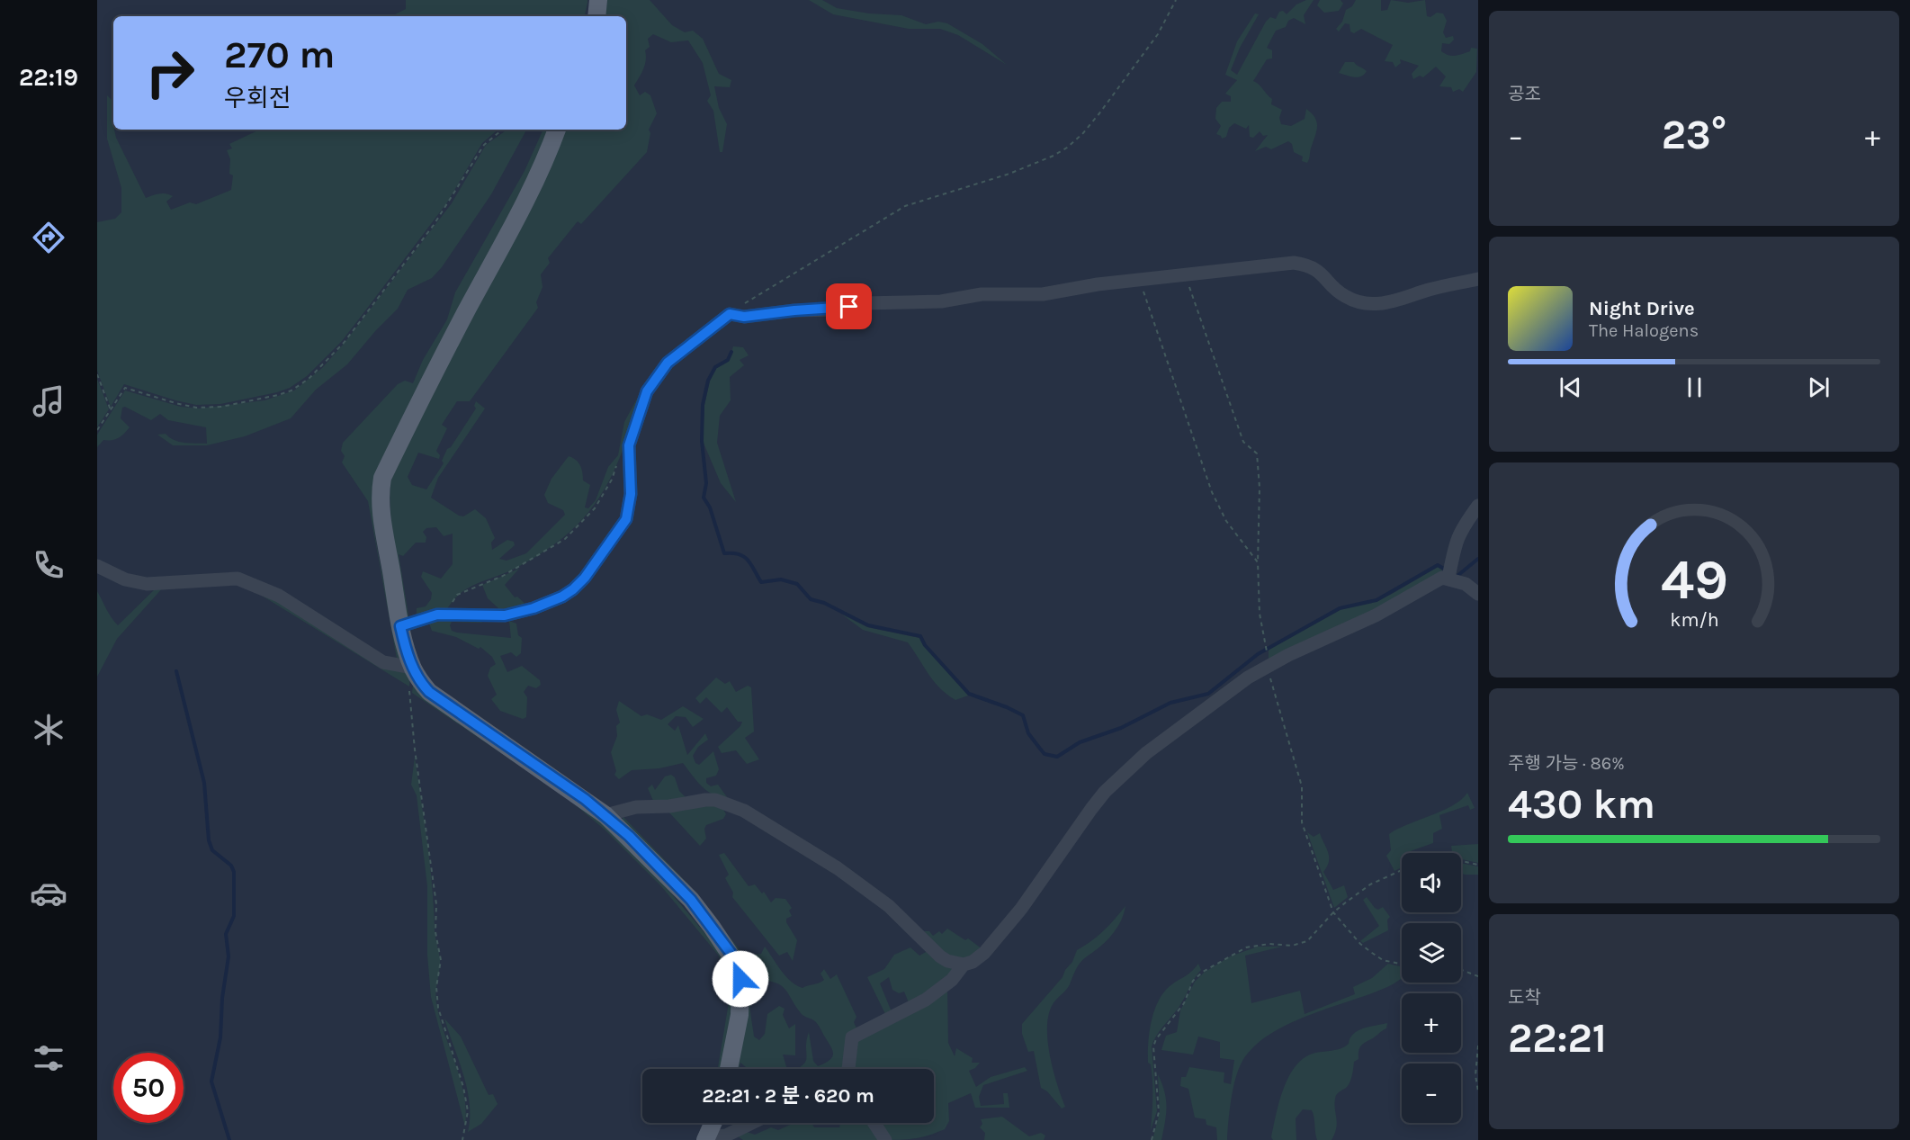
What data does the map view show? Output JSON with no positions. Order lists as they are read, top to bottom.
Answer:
{
  "page": {
    "tabs": "22:19",
    "tile": [
      "공조",
      ["주행 가능 · 86%", "430 km"],
      ["도착", "22:21"]
    ],
    "turn": ["270 m", "우회전"],
    "heat": ["−", "23°", "+"],
    "song": ["Night Drive", "The Halogens"],
    "map_buttons": ["+", "−"],
    "limit": "50",
    "trip": "22:21 · 2 분 · 620 m",
    "gauge": ["49", "km/h"]
  }
}
